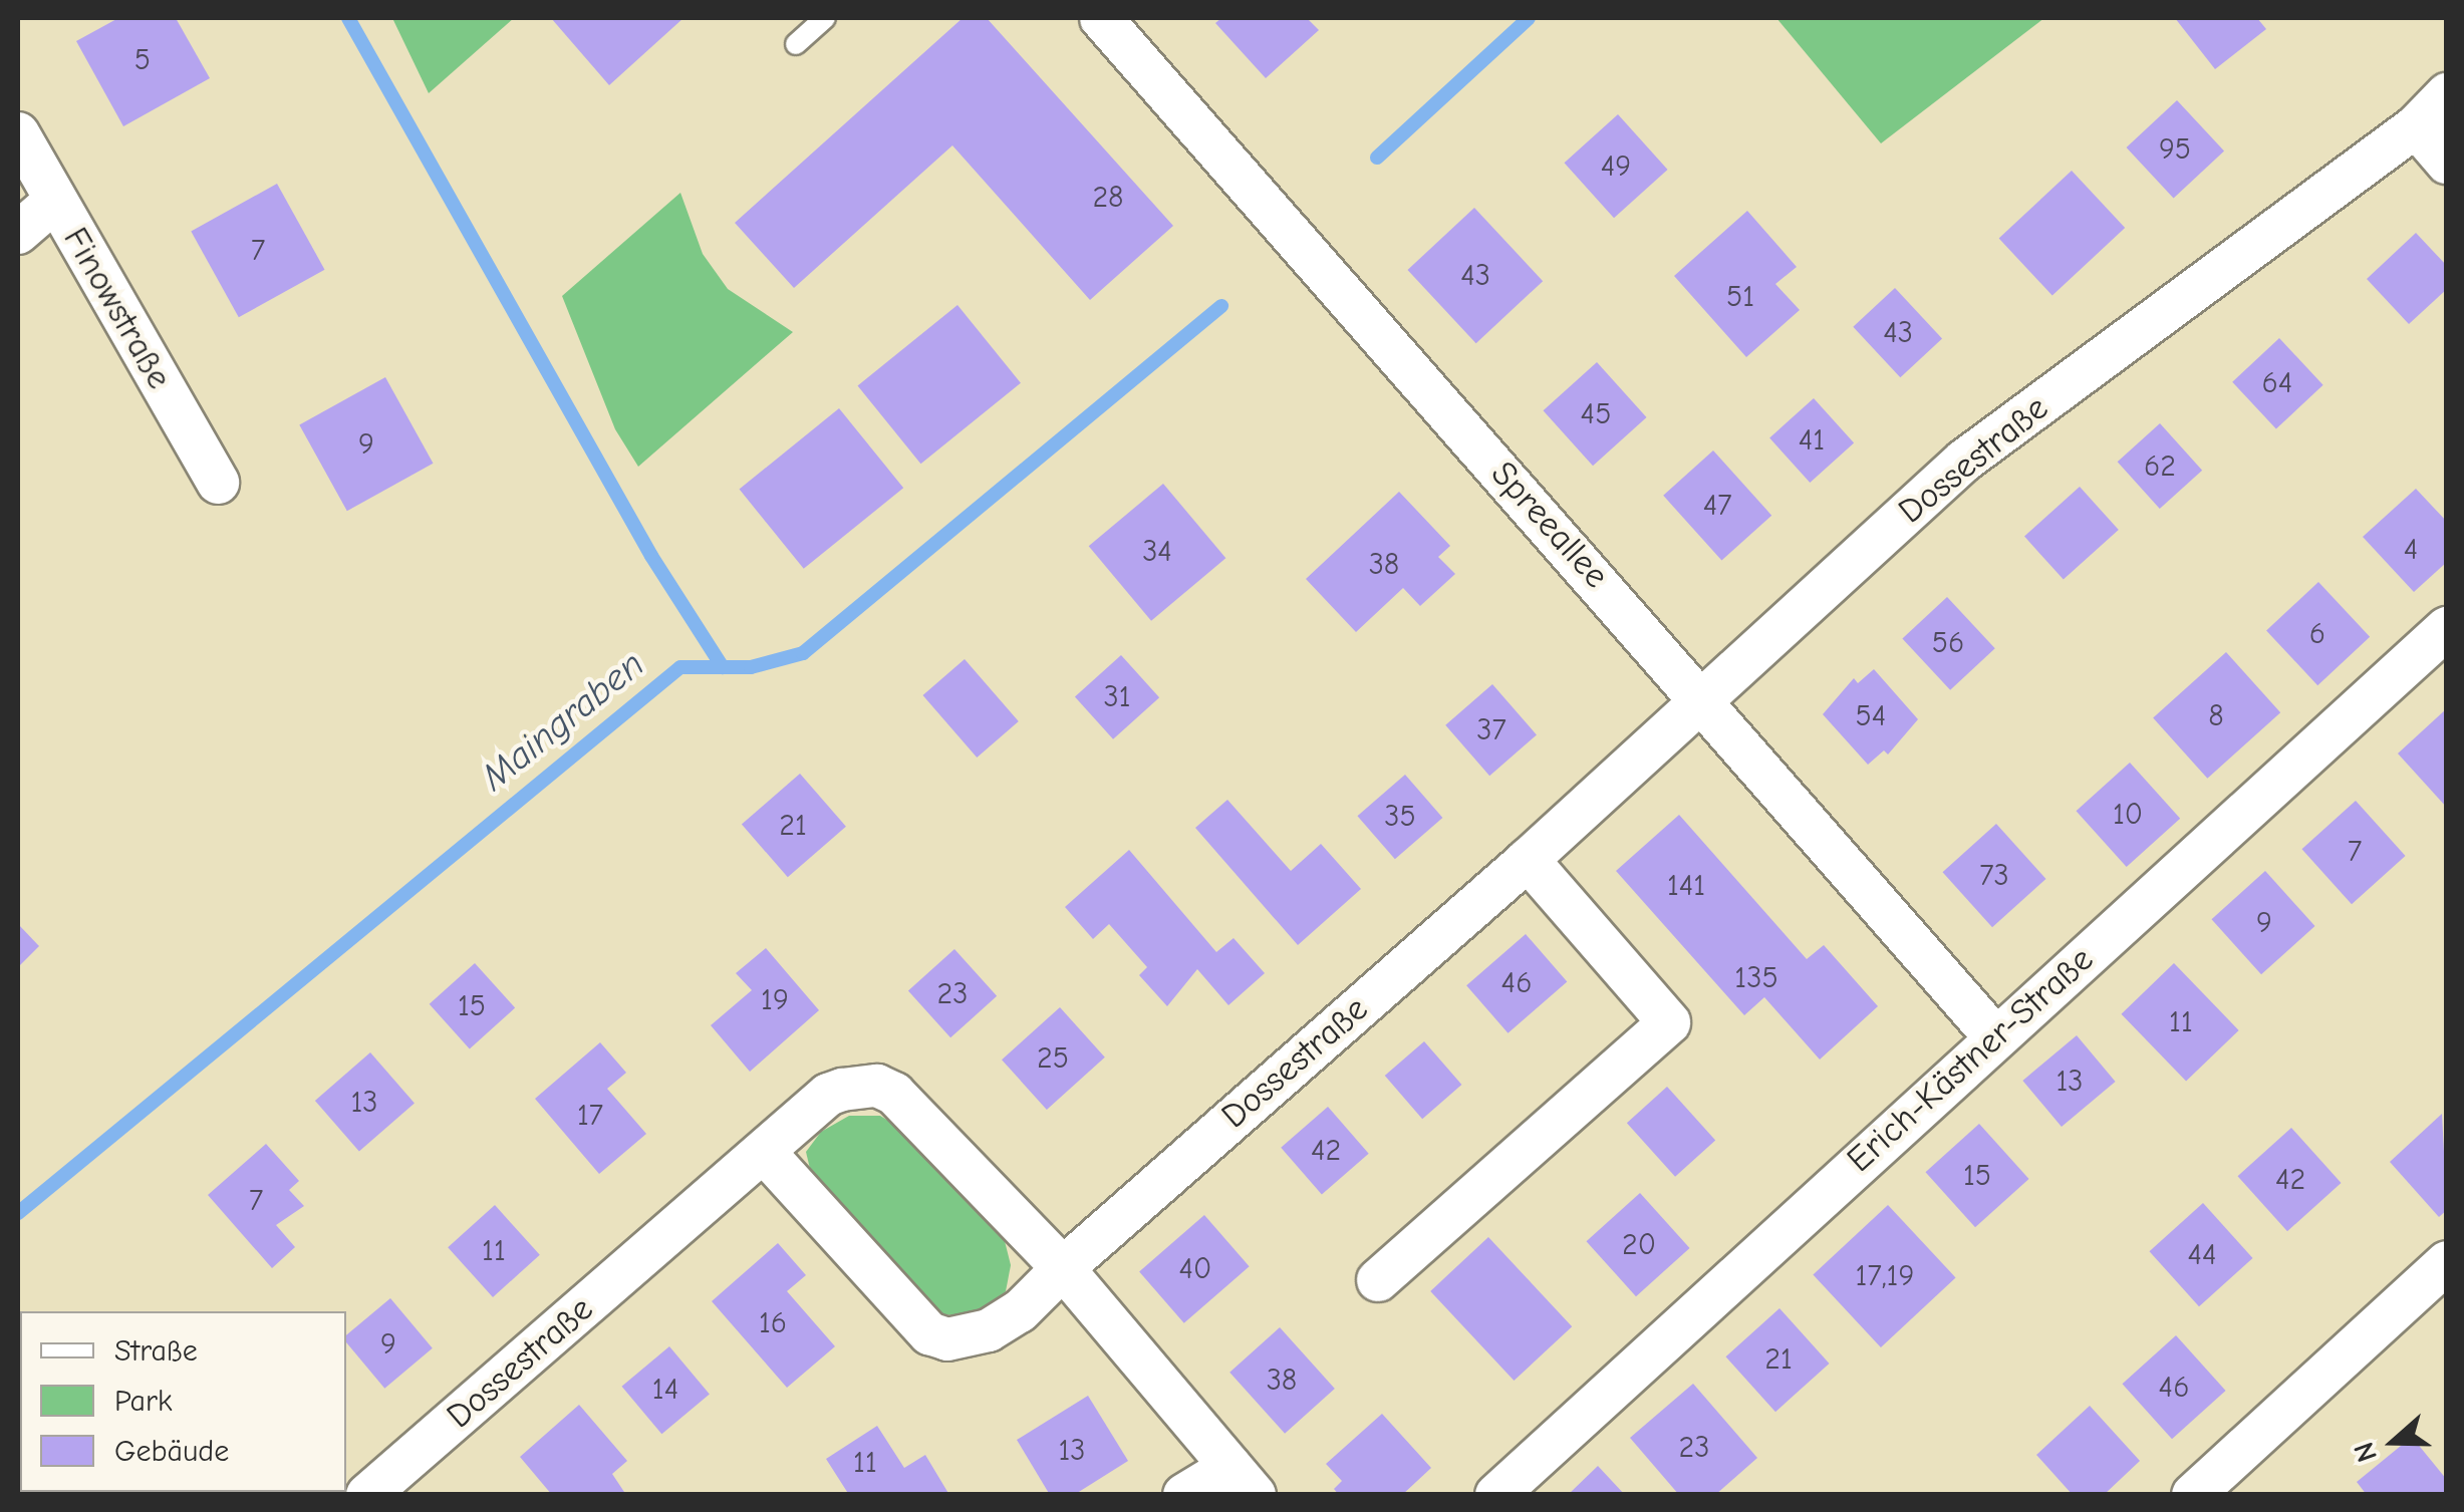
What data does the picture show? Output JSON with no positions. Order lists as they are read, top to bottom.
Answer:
{
  "streets": {
    "street": [
      "Finowstraße",
      "Dossestraße",
      "Spreeallee",
      "Erich-Kästner-Straße"
    ]
  },
  "crossings": [
    ["Dossestraße", "Spreeallee"],
    ["Spreeallee", "Erich-Kästner-Straße"]
  ],
  "water": ["Maingraben"],
  "house_numbers": [
    "5",
    "95",
    "49",
    "28",
    "7",
    "43",
    "51",
    "43",
    "64",
    "45",
    "41",
    "9",
    "62",
    "47",
    "4",
    "34",
    "38",
    "6",
    "56",
    "31",
    "54",
    "8",
    "37",
    "10",
    "35",
    "21",
    "7",
    "73",
    "141",
    "9",
    "135",
    "46",
    "23",
    "19",
    "15",
    "11",
    "25",
    "13",
    "13",
    "17",
    "42",
    "15",
    "42",
    "7",
    "20",
    "11",
    "44",
    "40",
    "17,19",
    "16",
    "9",
    "21",
    "38",
    "46",
    "14",
    "23",
    "13",
    "11"
  ],
  "legend": ["Straße", "Park", "Gebäude"],
  "north": "left"
}
